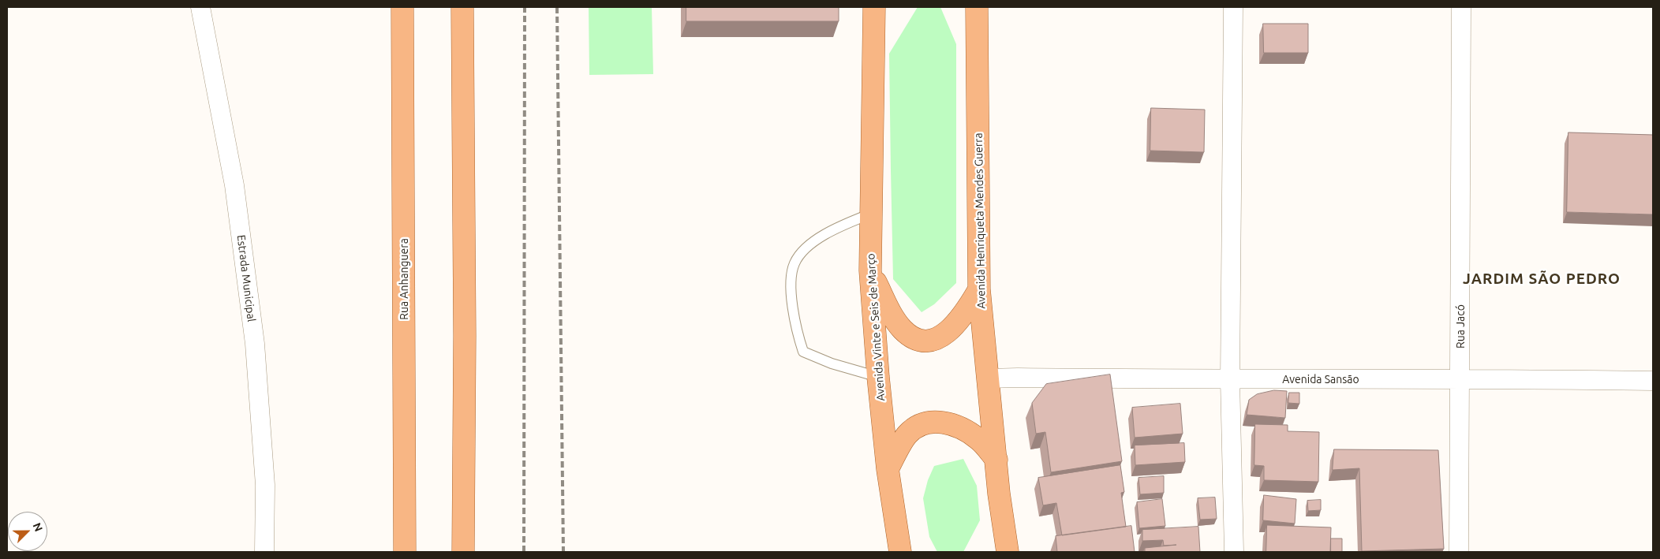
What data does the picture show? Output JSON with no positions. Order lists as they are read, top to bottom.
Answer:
{
  "streets": {
    "main road": ["Avenida Henriqueta Mendes Guerra", "Rua Anhanguera", "Avenida Vinte e Seis de Março"],
    "street": ["Estrada Municipal", "Rua Jacó", "Avenida Sansão"]
  },
  "crossings": [
    ["Avenida Henriqueta Mendes Guerra", "Avenida Sansão"],
    ["Rua Jacó", "Avenida Sansão"]
  ],
  "districts": ["JARDIM SÃO PEDRO"],
  "north": "top right"
}
